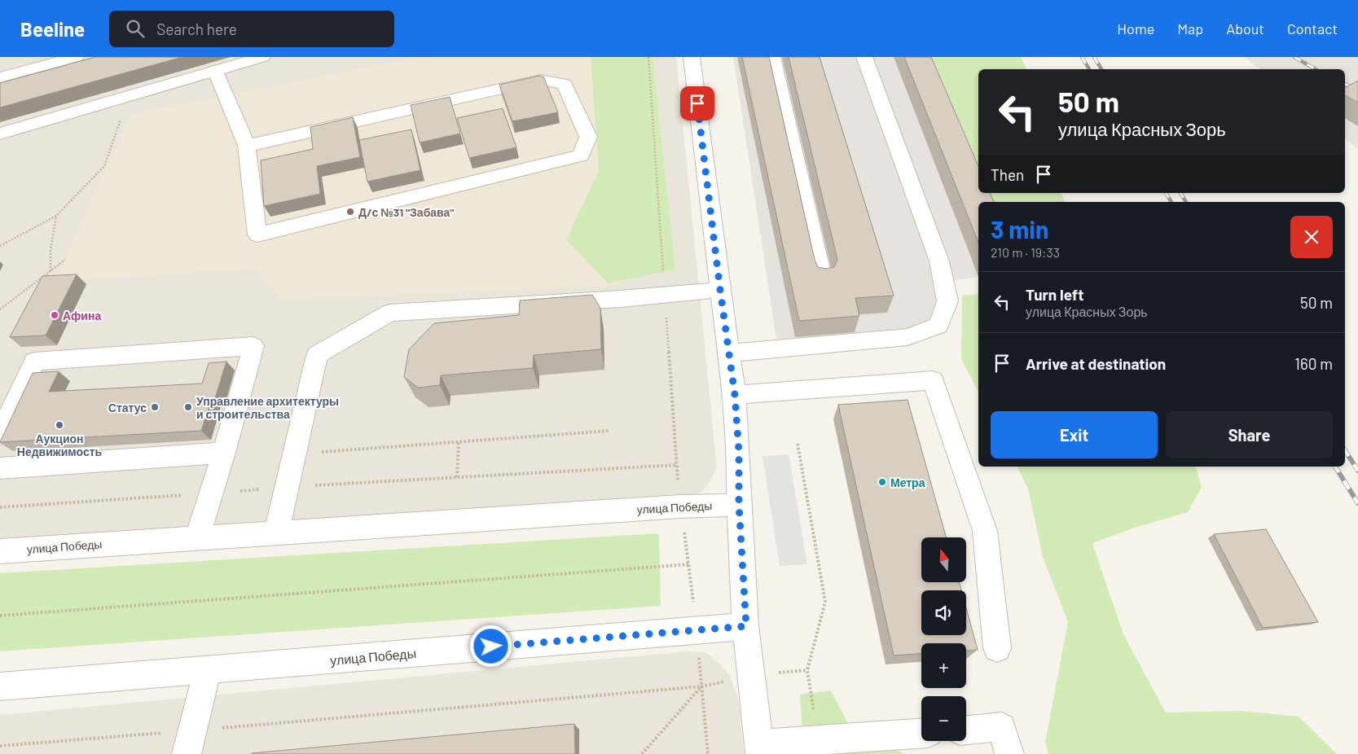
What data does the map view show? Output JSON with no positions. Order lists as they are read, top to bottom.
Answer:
{
  "streets": {
    "street": ["улица Победы"]
  },
  "places": [
    "Д/с №31 \"Забава\"",
    "Афина",
    "Статус",
    "Управление архитектуры и строительства",
    "Аукцион Недвижимость",
    "Метра"
  ],
  "north": "top",
  "page": {
    "header": "Beeline",
    "search": "Search here",
    "nav": [
      "Home",
      "Map",
      "About",
      "Contact"
    ],
    "turn": ["50 m", "улица Красных Зорь"],
    "then": "Then",
    "heading": ["3 min", "210 m · 19:33"],
    "list": [
      {
        "name": "Turn left",
        "note": "улица Красных Зорь",
        "value": "50 m"
      },
      {
        "name": "Arrive at destination",
        "value": "160 m"
      }
    ],
    "buttons": ["Exit", "Share"],
    "map_buttons": ["+", "−"]
  }
}
